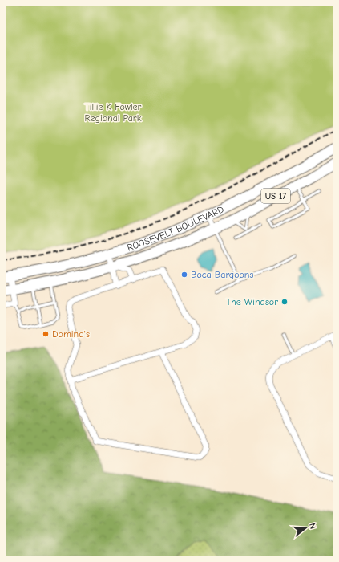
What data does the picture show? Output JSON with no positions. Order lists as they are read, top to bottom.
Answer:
{
  "streets": {
    "highway": ["US 17", "ROOSEVELT BOULEVARD"]
  },
  "parks": ["Tillie K Fowler Regional Park"],
  "places": ["Boca Bargoons", "The Windsor", "Domino's"],
  "north": "right"
}
